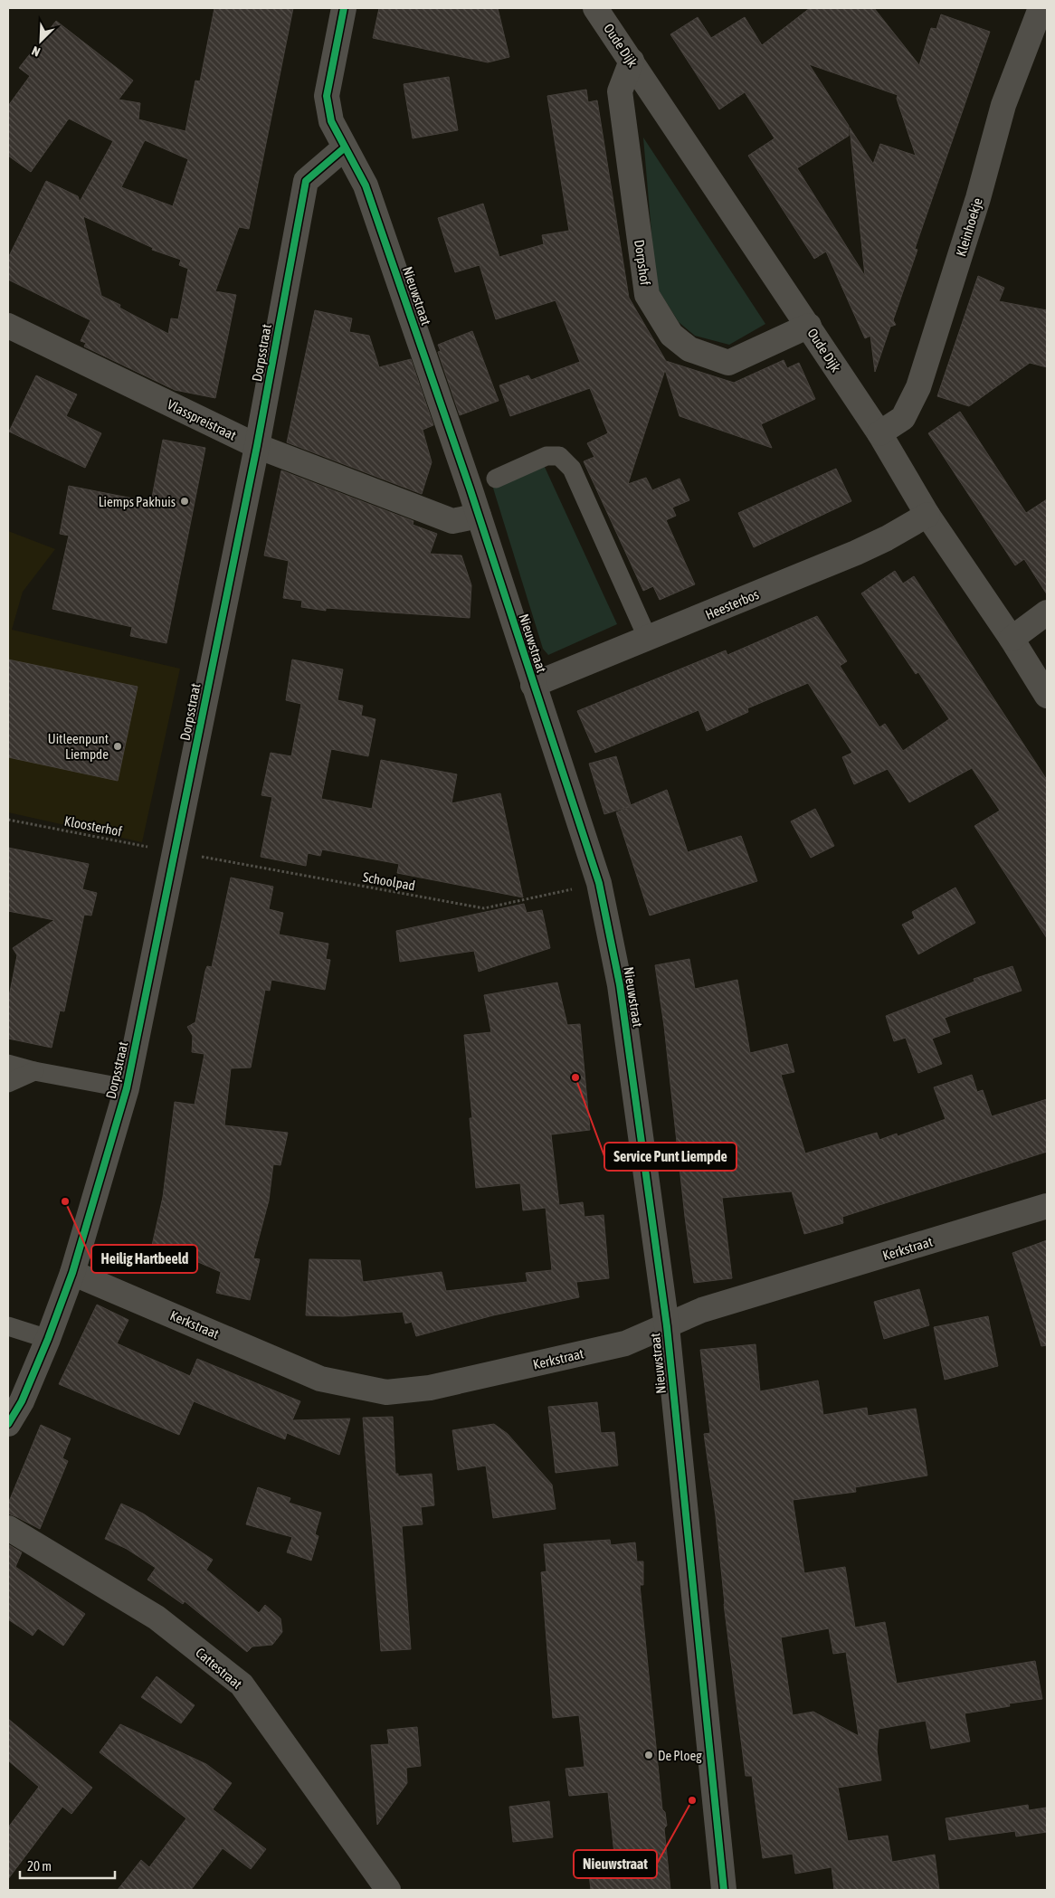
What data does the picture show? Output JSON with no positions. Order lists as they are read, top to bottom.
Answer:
{
  "streets": {
    "street": [
      "Oude Dijk",
      "Kleinhoekje",
      "Dorpshof",
      "Nieuwstraat",
      "Dorpsstraat",
      "Vlasspreistraat",
      "Heesterbos",
      "Kerkstraat",
      "Cattestraat"
    ],
    "path": ["Kloosterhof", "Schoolpad"]
  },
  "crossings": [
    ["Oude Dijk", "Kleinhoekje"],
    ["Oude Dijk", "Dorpshof"],
    ["Oude Dijk", "Heesterbos"],
    ["Nieuwstraat", "Dorpsstraat"],
    ["Nieuwstraat", "Vlasspreistraat"],
    ["Nieuwstraat", "Heesterbos"],
    ["Nieuwstraat", "Schoolpad"],
    ["Nieuwstraat", "Kerkstraat"],
    ["Dorpsstraat", "Vlasspreistraat"],
    ["Dorpsstraat", "Kloosterhof"],
    ["Dorpsstraat", "Schoolpad"],
    ["Dorpsstraat", "Kerkstraat"],
    ["Kloosterhof", "Schoolpad"]
  ],
  "places": [
    "Liemps Pakhuis",
    "Uitleenpunt Liempde",
    "Service Punt Liempde",
    "Heilig Hartbeeld",
    "De Ploeg",
    "Nieuwstraat"
  ],
  "scale_bar": "20 m",
  "north": "bottom left"
}
